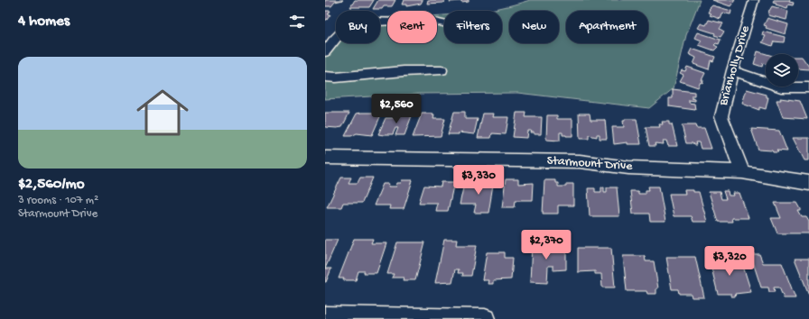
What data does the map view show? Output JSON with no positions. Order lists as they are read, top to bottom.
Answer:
{
  "streets": {
    "street": ["Brianholly Drive", "Starmount Drive"]
  },
  "crossings": [
    ["Brianholly Drive", "Starmount Drive"]
  ],
  "page": {
    "heading": "4 homes",
    "chip": [
      "Buy",
      "Rent",
      "Filters",
      "New",
      "Apartment"
    ],
    "list": [
      {
        "name": "$2,560/mo",
        "note": "3 rooms · 107 m² · Starmount Drive"
      }
    ],
    "price": [
      "$2,560",
      "$3,330",
      "$2,370",
      "$3,320"
    ]
  }
}
